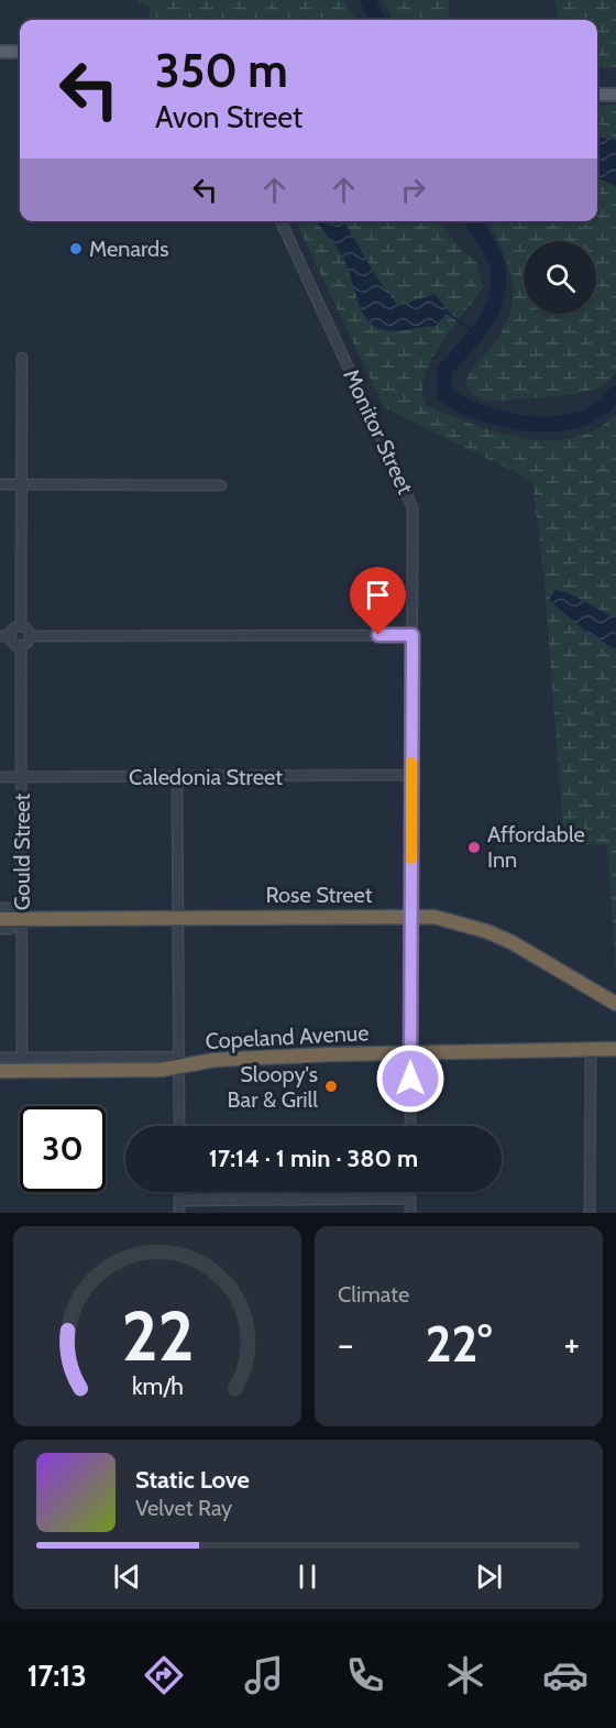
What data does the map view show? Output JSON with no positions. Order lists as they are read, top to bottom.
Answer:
{
  "streets": {
    "highway": ["Rose Street", "Copeland Avenue"],
    "street": ["Monitor Street", "Caledonia Street", "Gould Street"]
  },
  "crossings": [
    ["Monitor Street", "Caledonia Street"],
    ["Monitor Street", "Rose Street"],
    ["Monitor Street", "Copeland Avenue"],
    ["Caledonia Street", "Gould Street"],
    ["Gould Street", "Rose Street"]
  ],
  "places": ["Menards", "Affordable Inn", "Sloopy's Bar & Grill"],
  "page": {
    "turn": ["350 m", "Avon Street"],
    "limit": "30",
    "trip": "17:14 · 1 min · 380 m",
    "tile": "Climate",
    "heat": ["−", "22°", "+"],
    "song": ["Static Love", "Velvet Ray"],
    "tabs": "17:13",
    "gauge": ["22", "km/h"]
  }
}
